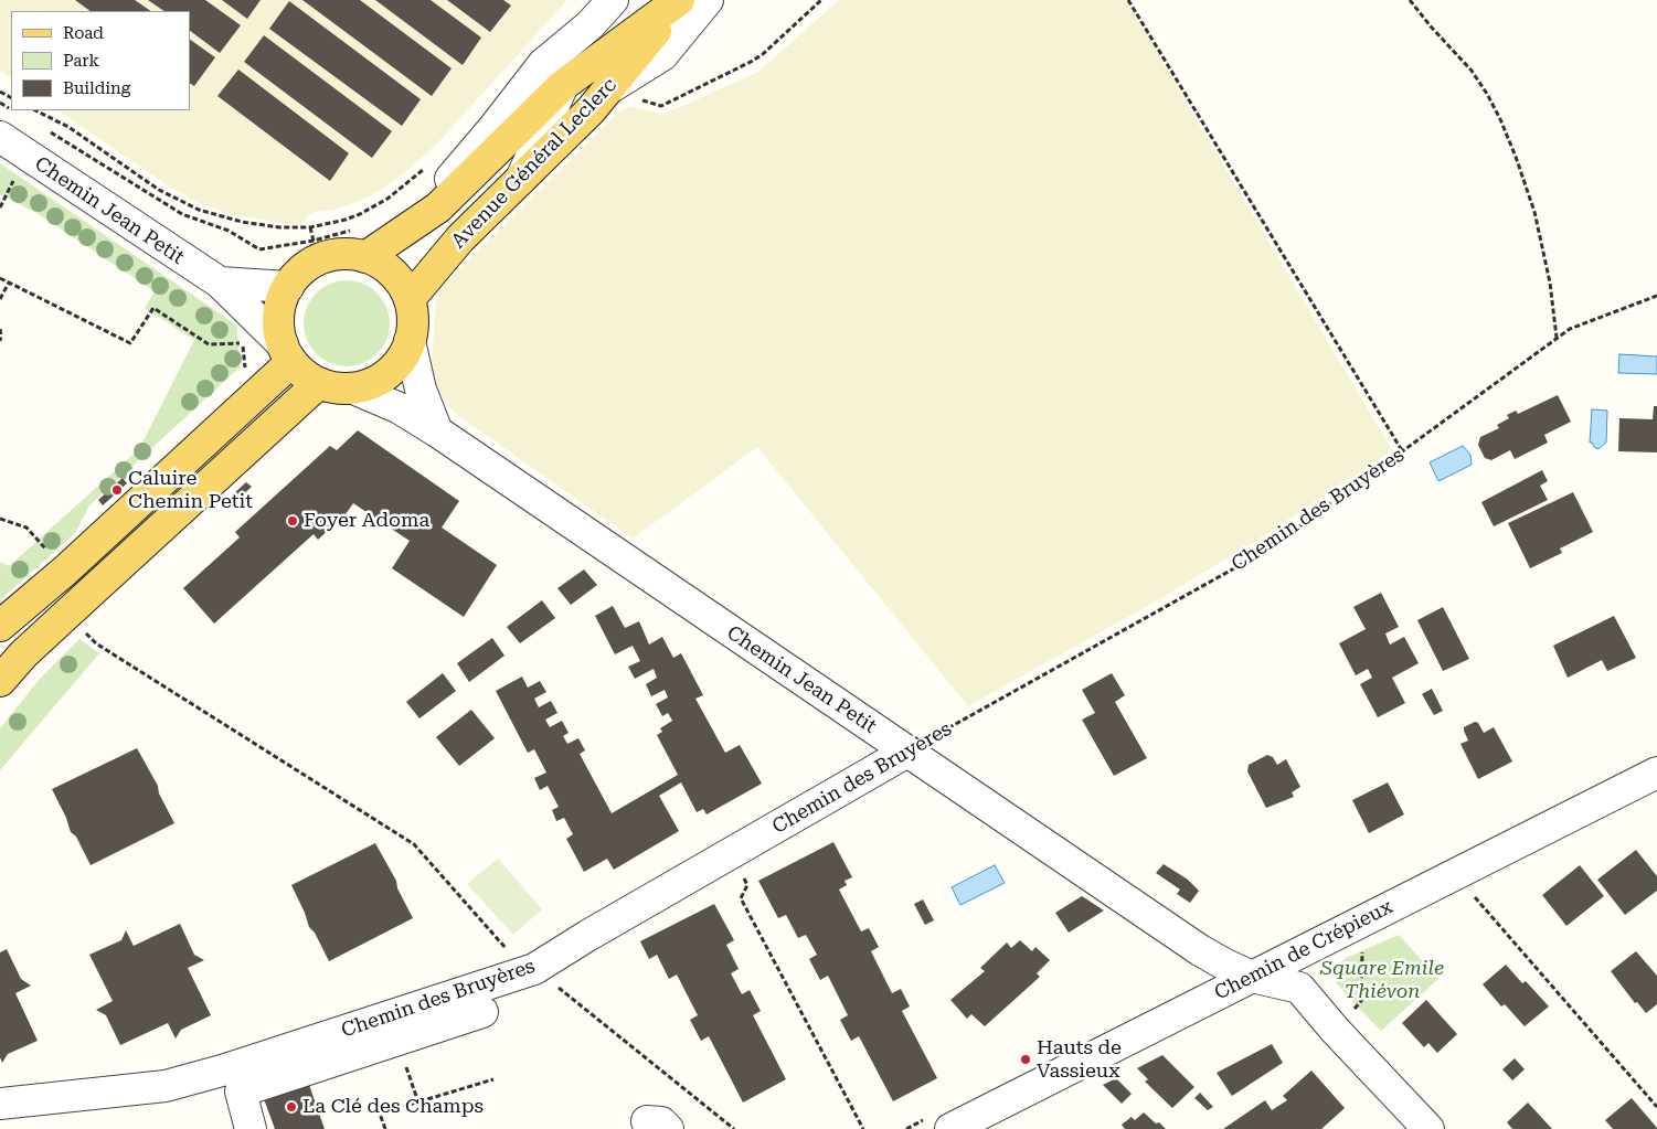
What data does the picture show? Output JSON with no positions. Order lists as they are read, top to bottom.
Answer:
{
  "streets": {
    "main road": ["Avenue Général Leclerc"],
    "street": ["Chemin Jean Petit", "Chemin des Bruyères", "Chemin de Crépieux"]
  },
  "crossings": [
    ["Avenue Général Leclerc", "Chemin Jean Petit"],
    ["Chemin Jean Petit", "Chemin des Bruyères"],
    ["Chemin Jean Petit", "Chemin de Crépieux"]
  ],
  "parks": ["Square Emile Thiévon"],
  "places": [
    "Caluire Chemin Petit",
    "Foyer Adoma",
    "Hauts de Vassieux",
    "La Clé des Champs"
  ],
  "legend": ["Road", "Park", "Building"]
}
